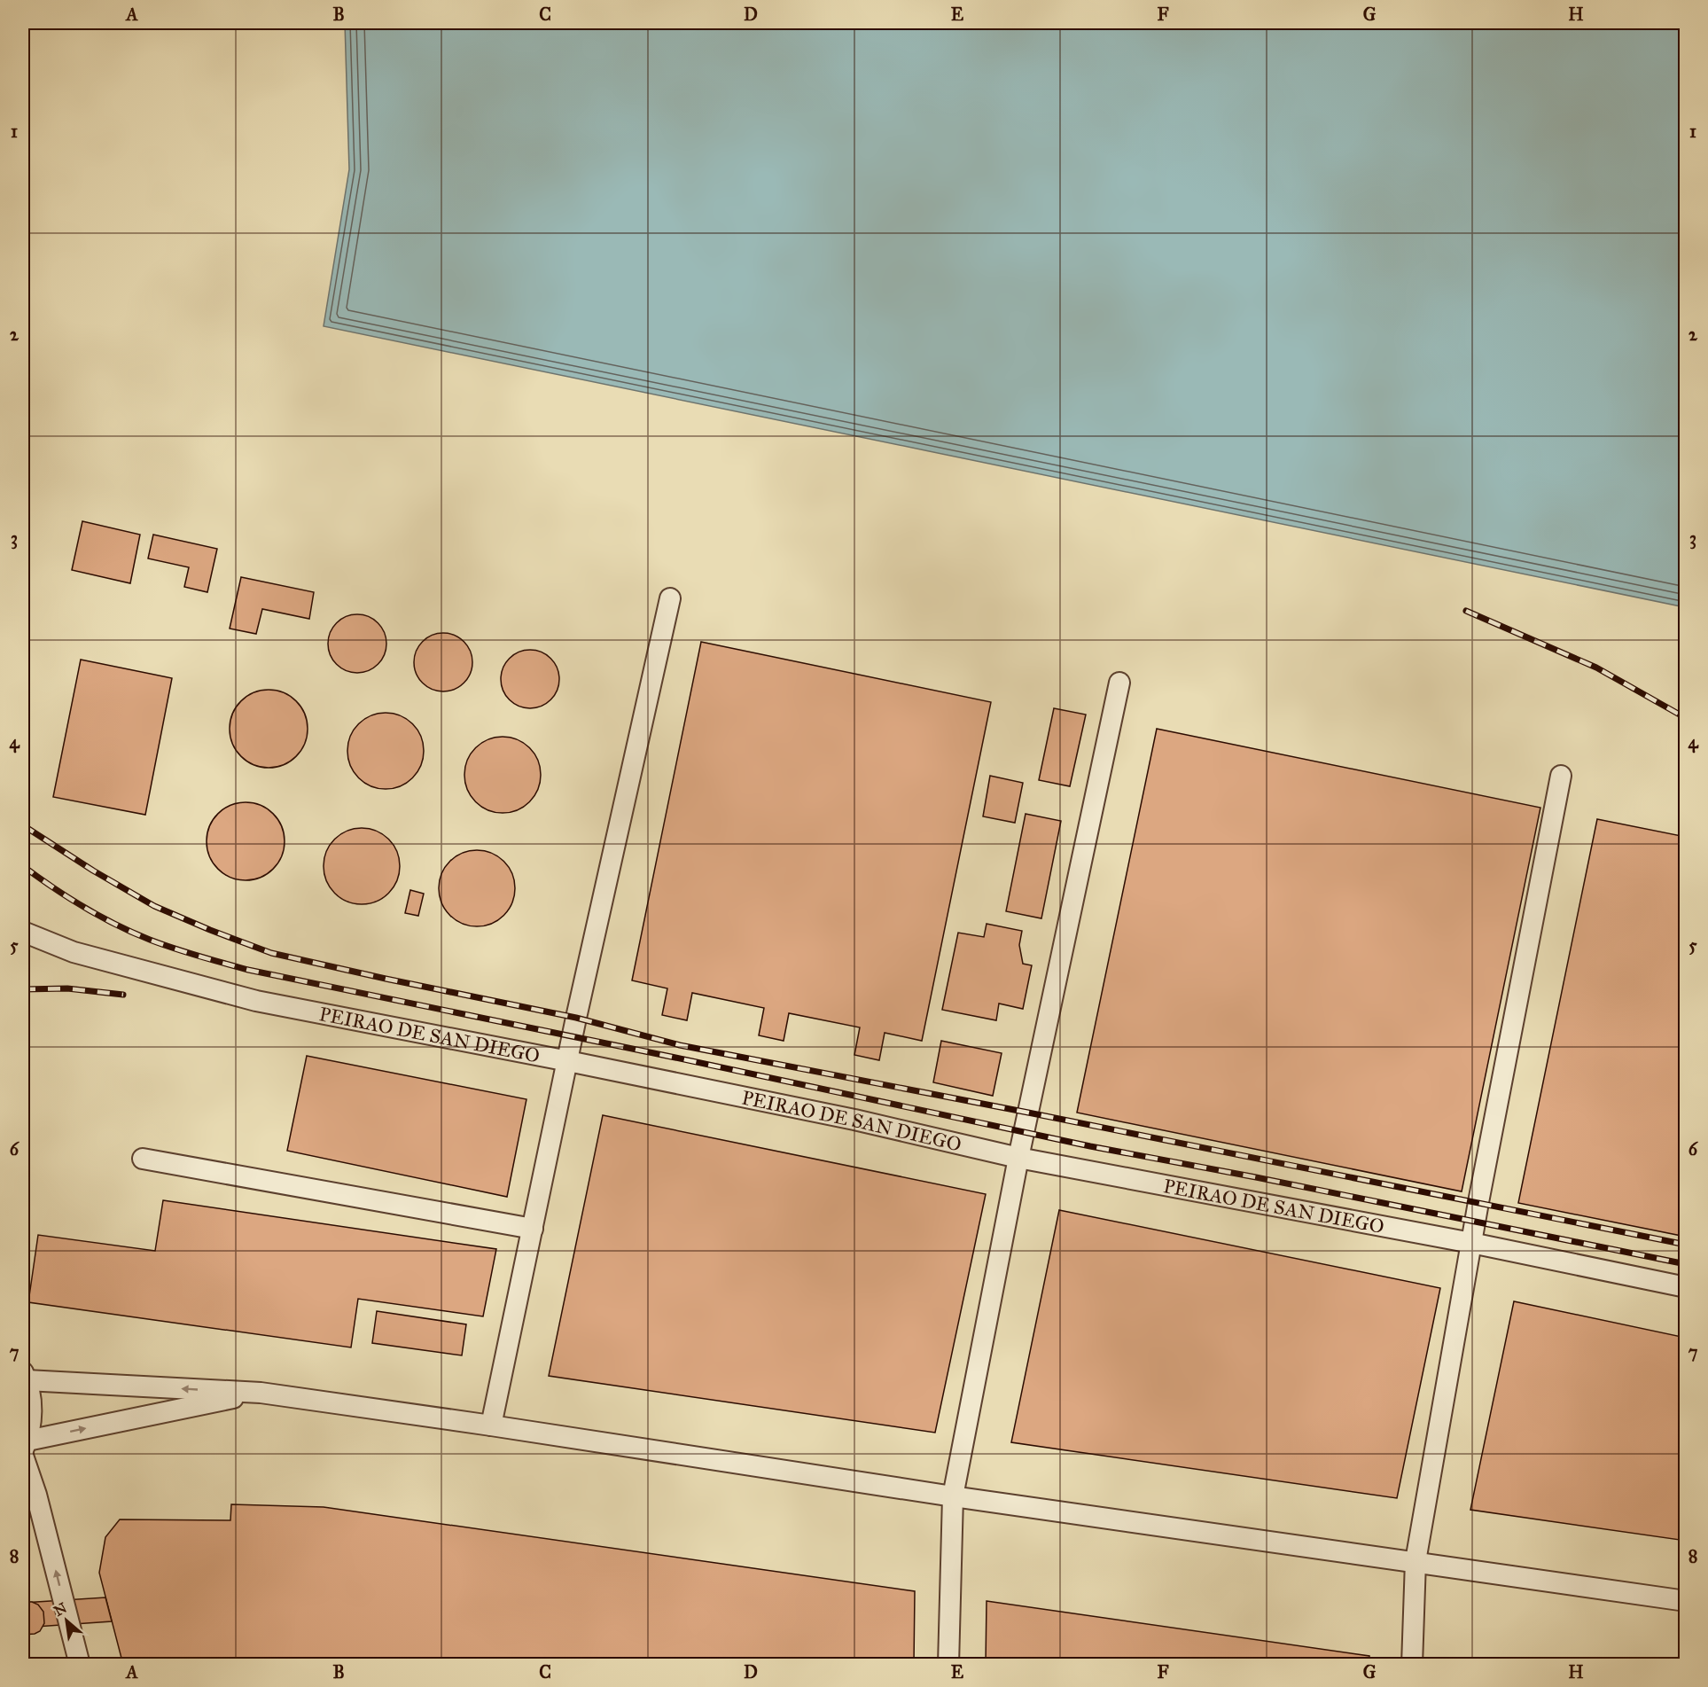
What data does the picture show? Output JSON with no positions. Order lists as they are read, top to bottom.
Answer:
{
  "streets": {
    "lane": ["PEIRAO DE SAN DIEGO"]
  },
  "north": "top left",
  "grid": {
    "columns": [
      "A",
      "B",
      "C",
      "D",
      "E",
      "F",
      "G",
      "H"
    ],
    "rows": [
      "1",
      "2",
      "3",
      "4",
      "5",
      "6",
      "7",
      "8"
    ]
  }
}
